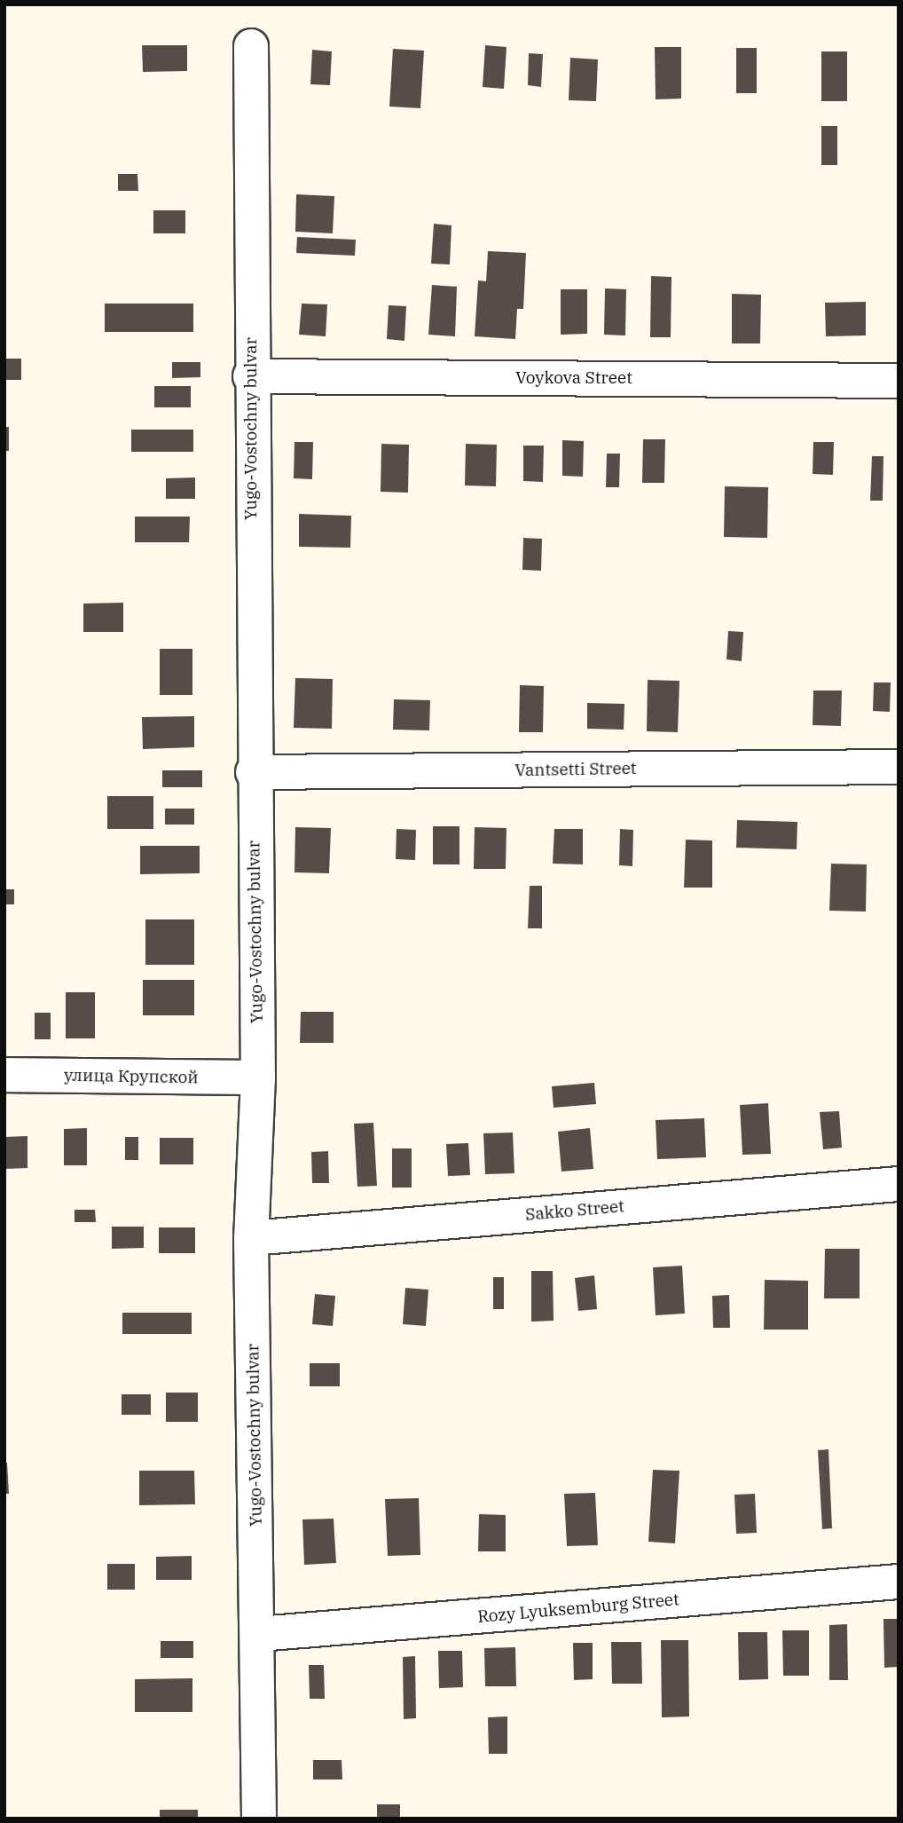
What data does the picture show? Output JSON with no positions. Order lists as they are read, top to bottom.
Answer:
{
  "streets": {
    "street": [
      "Voykova Street",
      "Yugo-Vostochny bulvar",
      "Vantsetti Street",
      "улица Крупской",
      "Sakko Street",
      "Rozy Lyuksemburg Street"
    ]
  },
  "crossings": [
    ["Voykova Street", "Yugo-Vostochny bulvar"],
    ["Yugo-Vostochny bulvar", "Vantsetti Street"],
    ["Yugo-Vostochny bulvar", "улица Крупской"],
    ["Yugo-Vostochny bulvar", "Sakko Street"],
    ["Yugo-Vostochny bulvar", "Rozy Lyuksemburg Street"]
  ]
}
